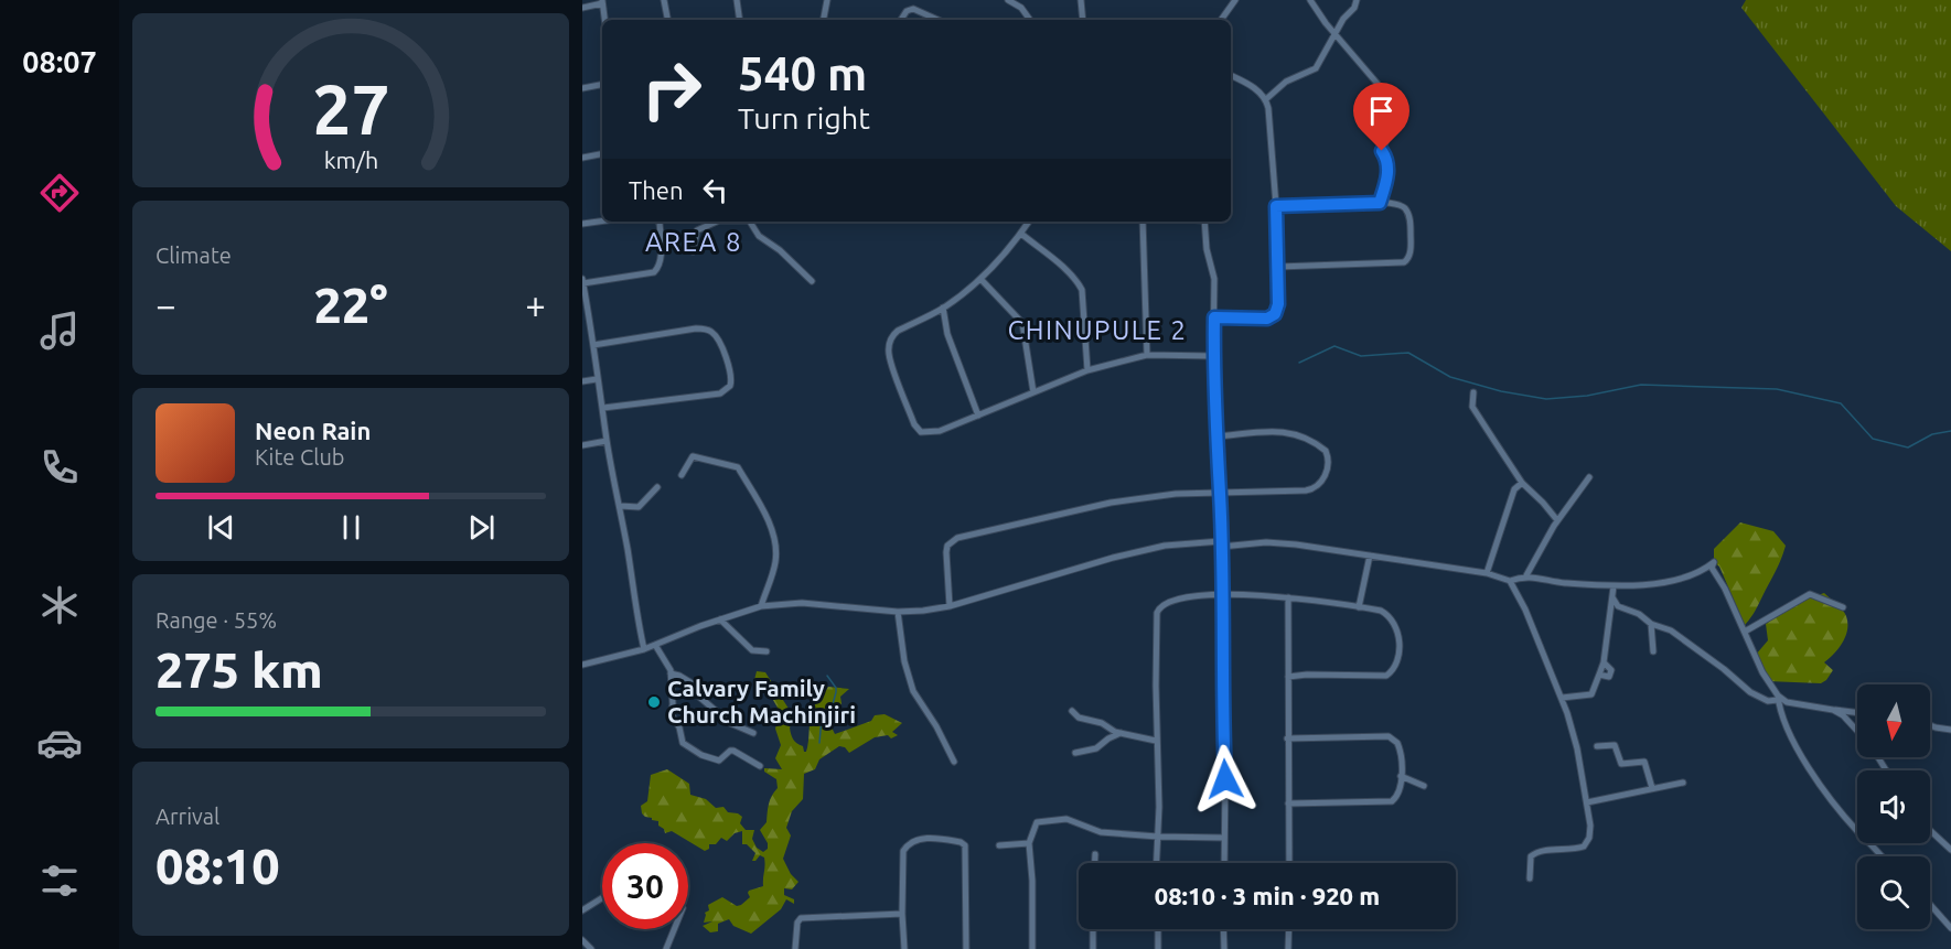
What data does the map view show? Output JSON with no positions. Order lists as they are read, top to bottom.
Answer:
{
  "districts": ["AREA 8", "CHINUPULE 2"],
  "places": ["Calvary Family Church Machinjiri"],
  "north": "bottom",
  "page": {
    "tabs": "08:07",
    "turn": ["540 m", "Turn right"],
    "then": "Then",
    "tile": [
      "Climate",
      ["Range · 55%", "275 km"],
      ["Arrival", "08:10"]
    ],
    "heat": ["−", "22°", "+"],
    "song": ["Neon Rain", "Kite Club"],
    "limit": "30",
    "trip": "08:10 · 3 min · 920 m",
    "gauge": ["27", "km/h"]
  }
}
